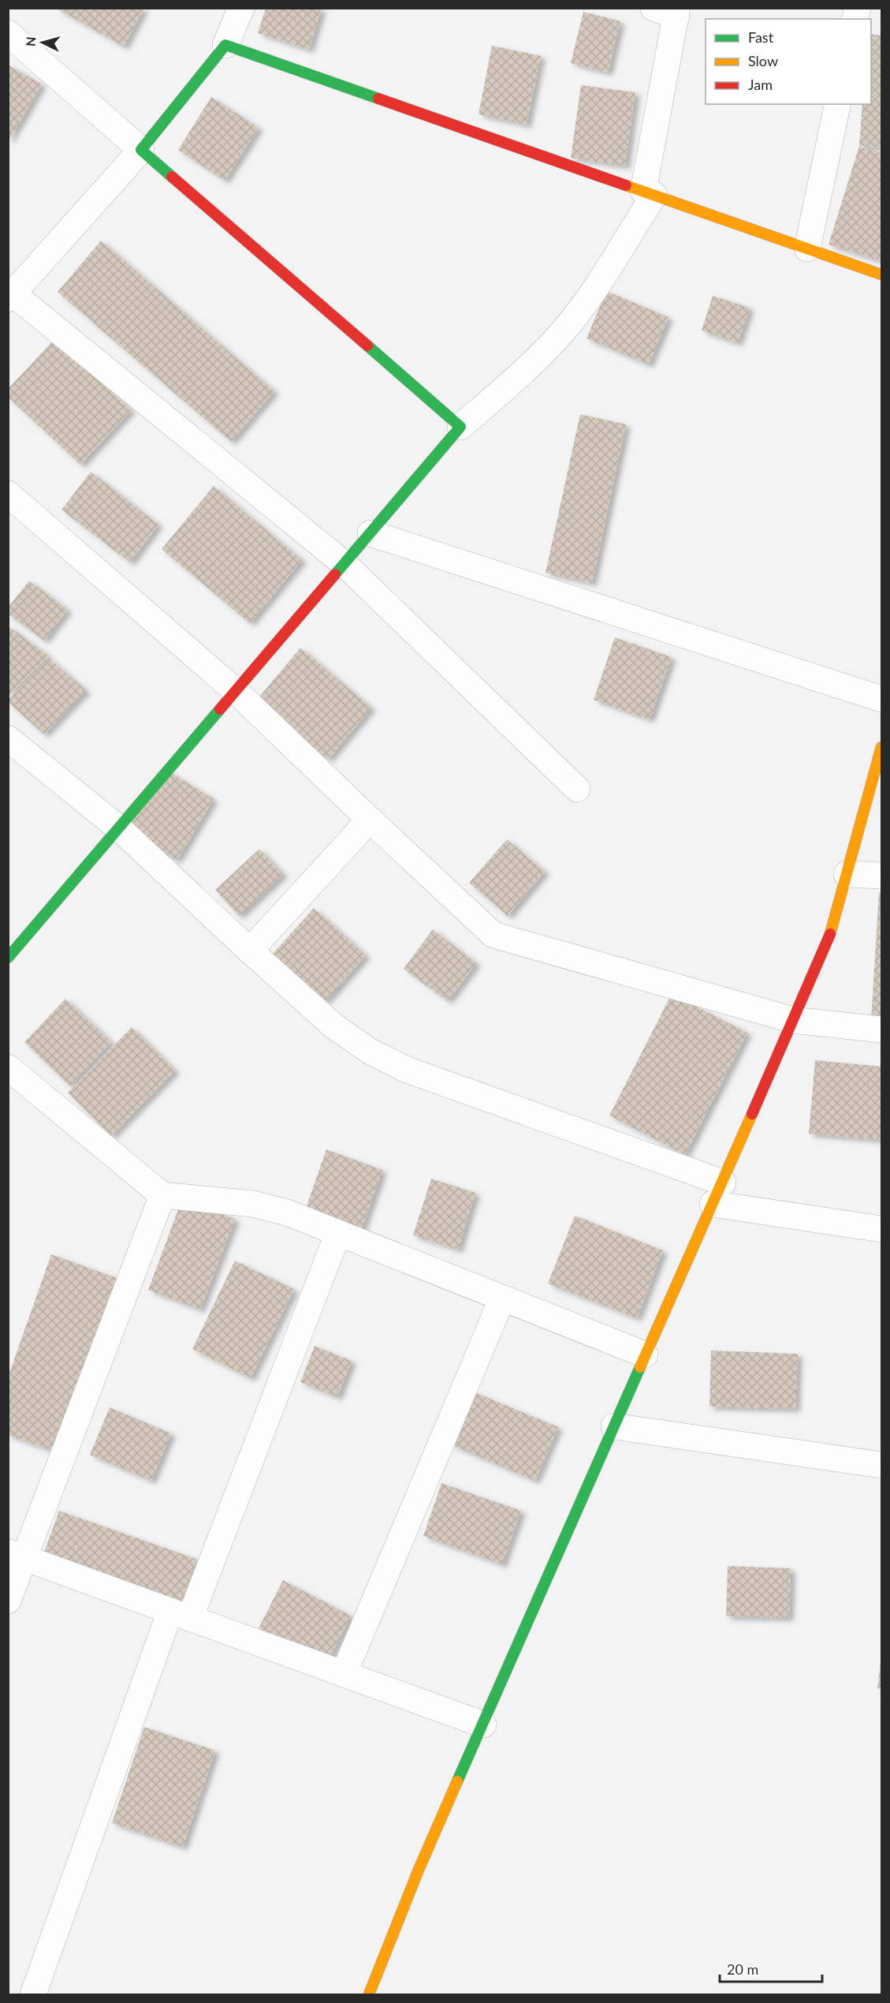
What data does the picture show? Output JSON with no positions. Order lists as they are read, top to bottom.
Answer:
{
  "legend": ["Fast", "Slow", "Jam"],
  "scale_bar": "20 m",
  "north": "left"
}
